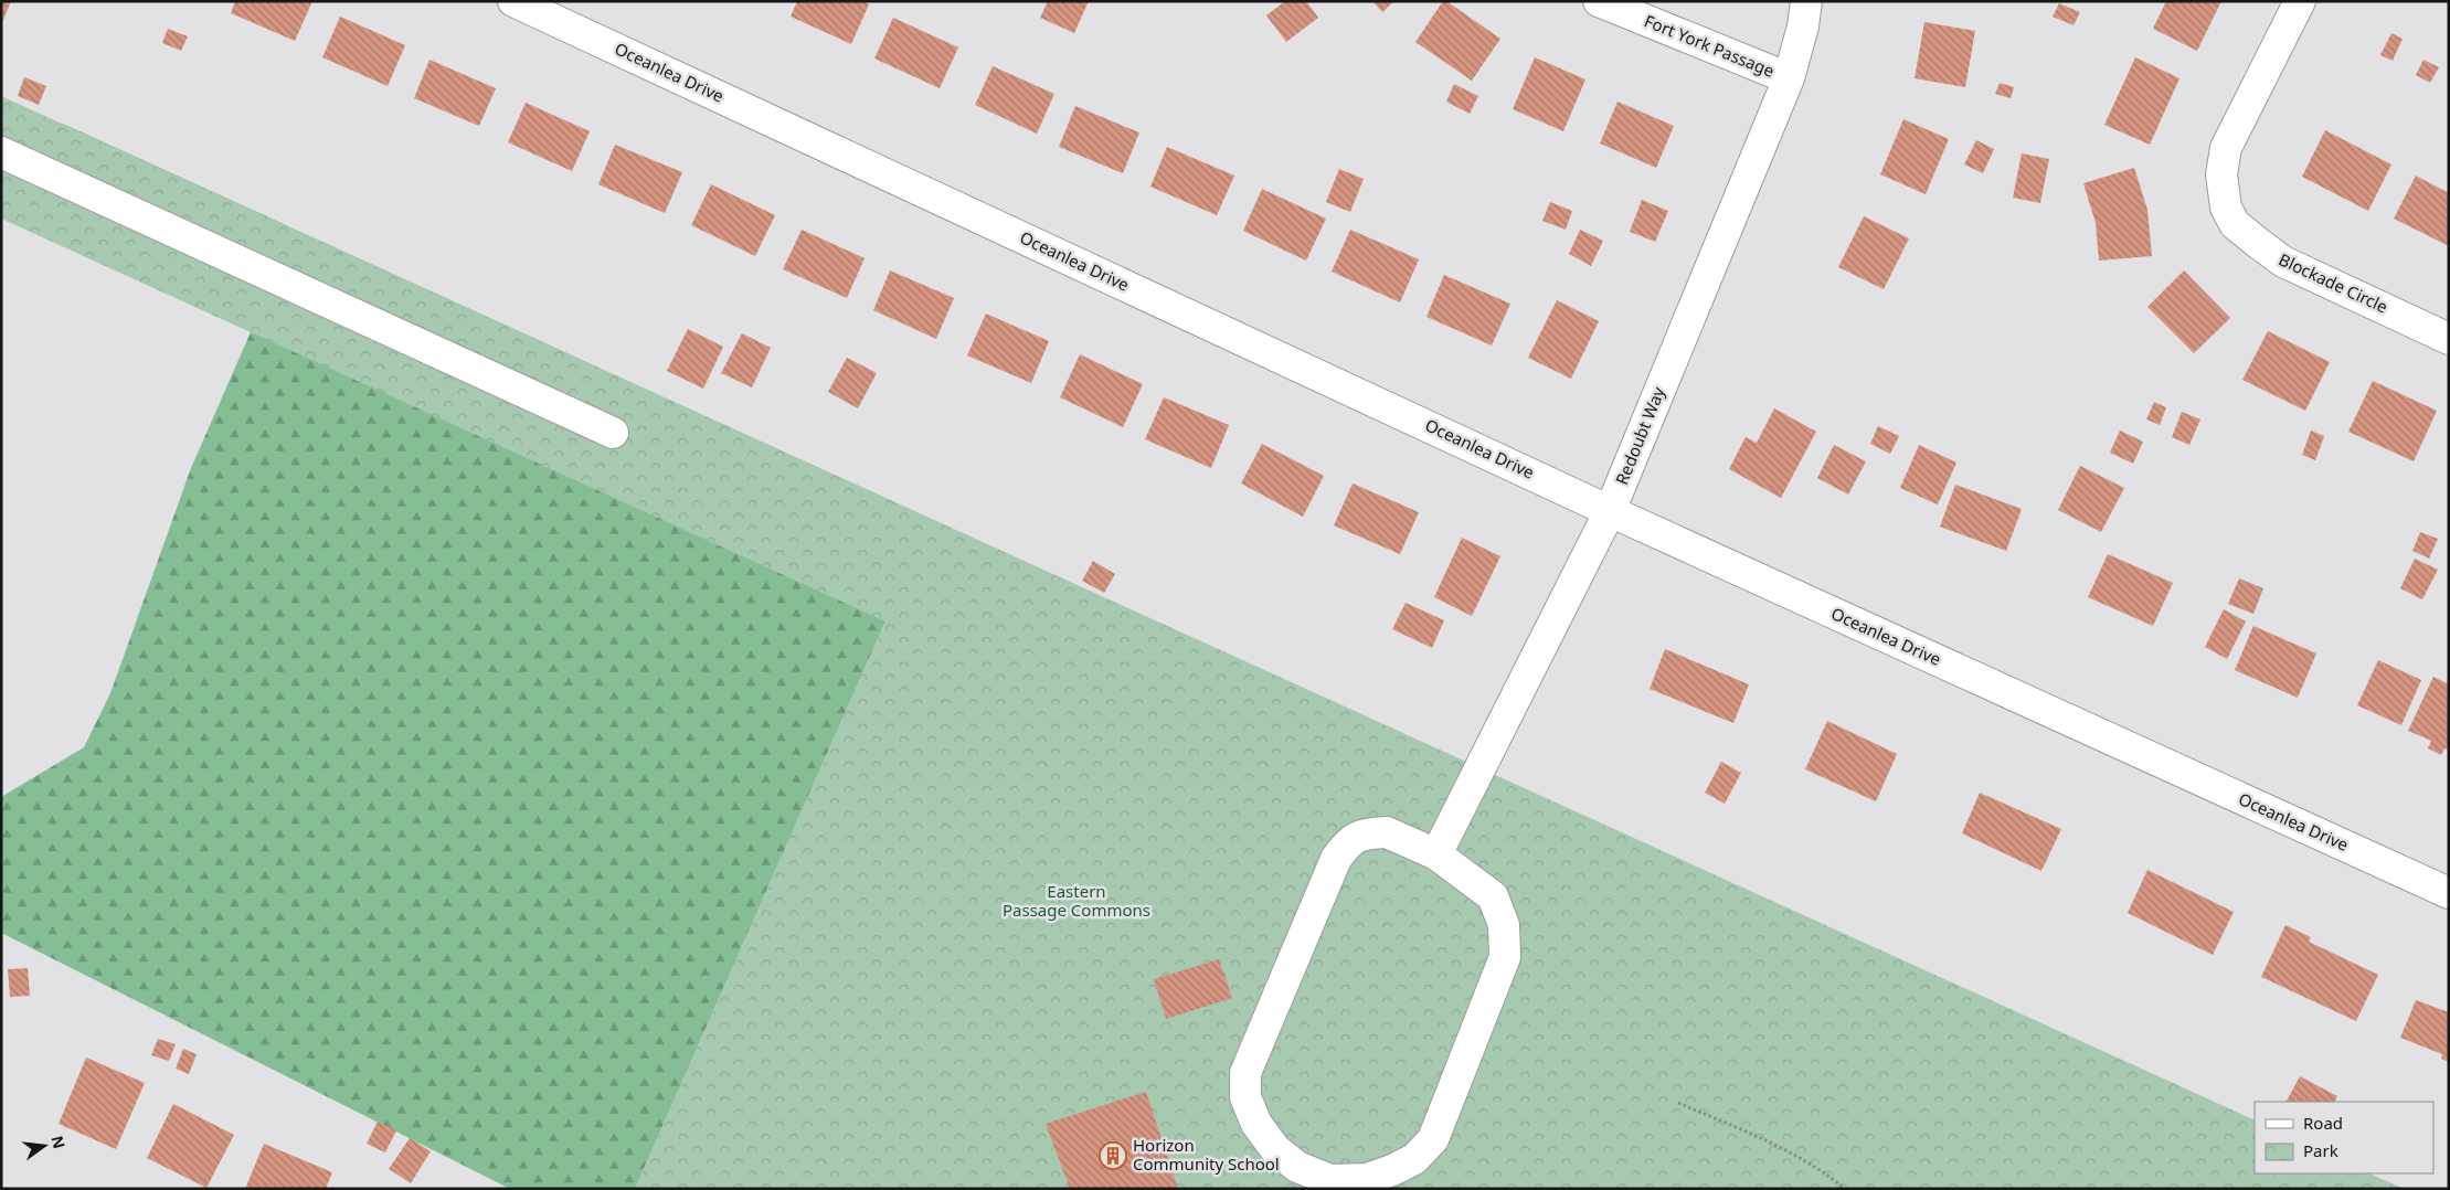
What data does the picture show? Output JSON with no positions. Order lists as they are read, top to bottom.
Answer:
{
  "streets": {
    "street": [
      "Fort York Passage",
      "Oceanlea Drive",
      "Blockade Circle",
      "Redoubt Way"
    ]
  },
  "crossings": [
    ["Fort York Passage", "Redoubt Way"],
    ["Oceanlea Drive", "Redoubt Way"]
  ],
  "parks": ["Eastern Passage Commons"],
  "places": {
    "building": ["Horizon Community School"]
  },
  "legend": ["Road", "Park"],
  "north": "right"
}
